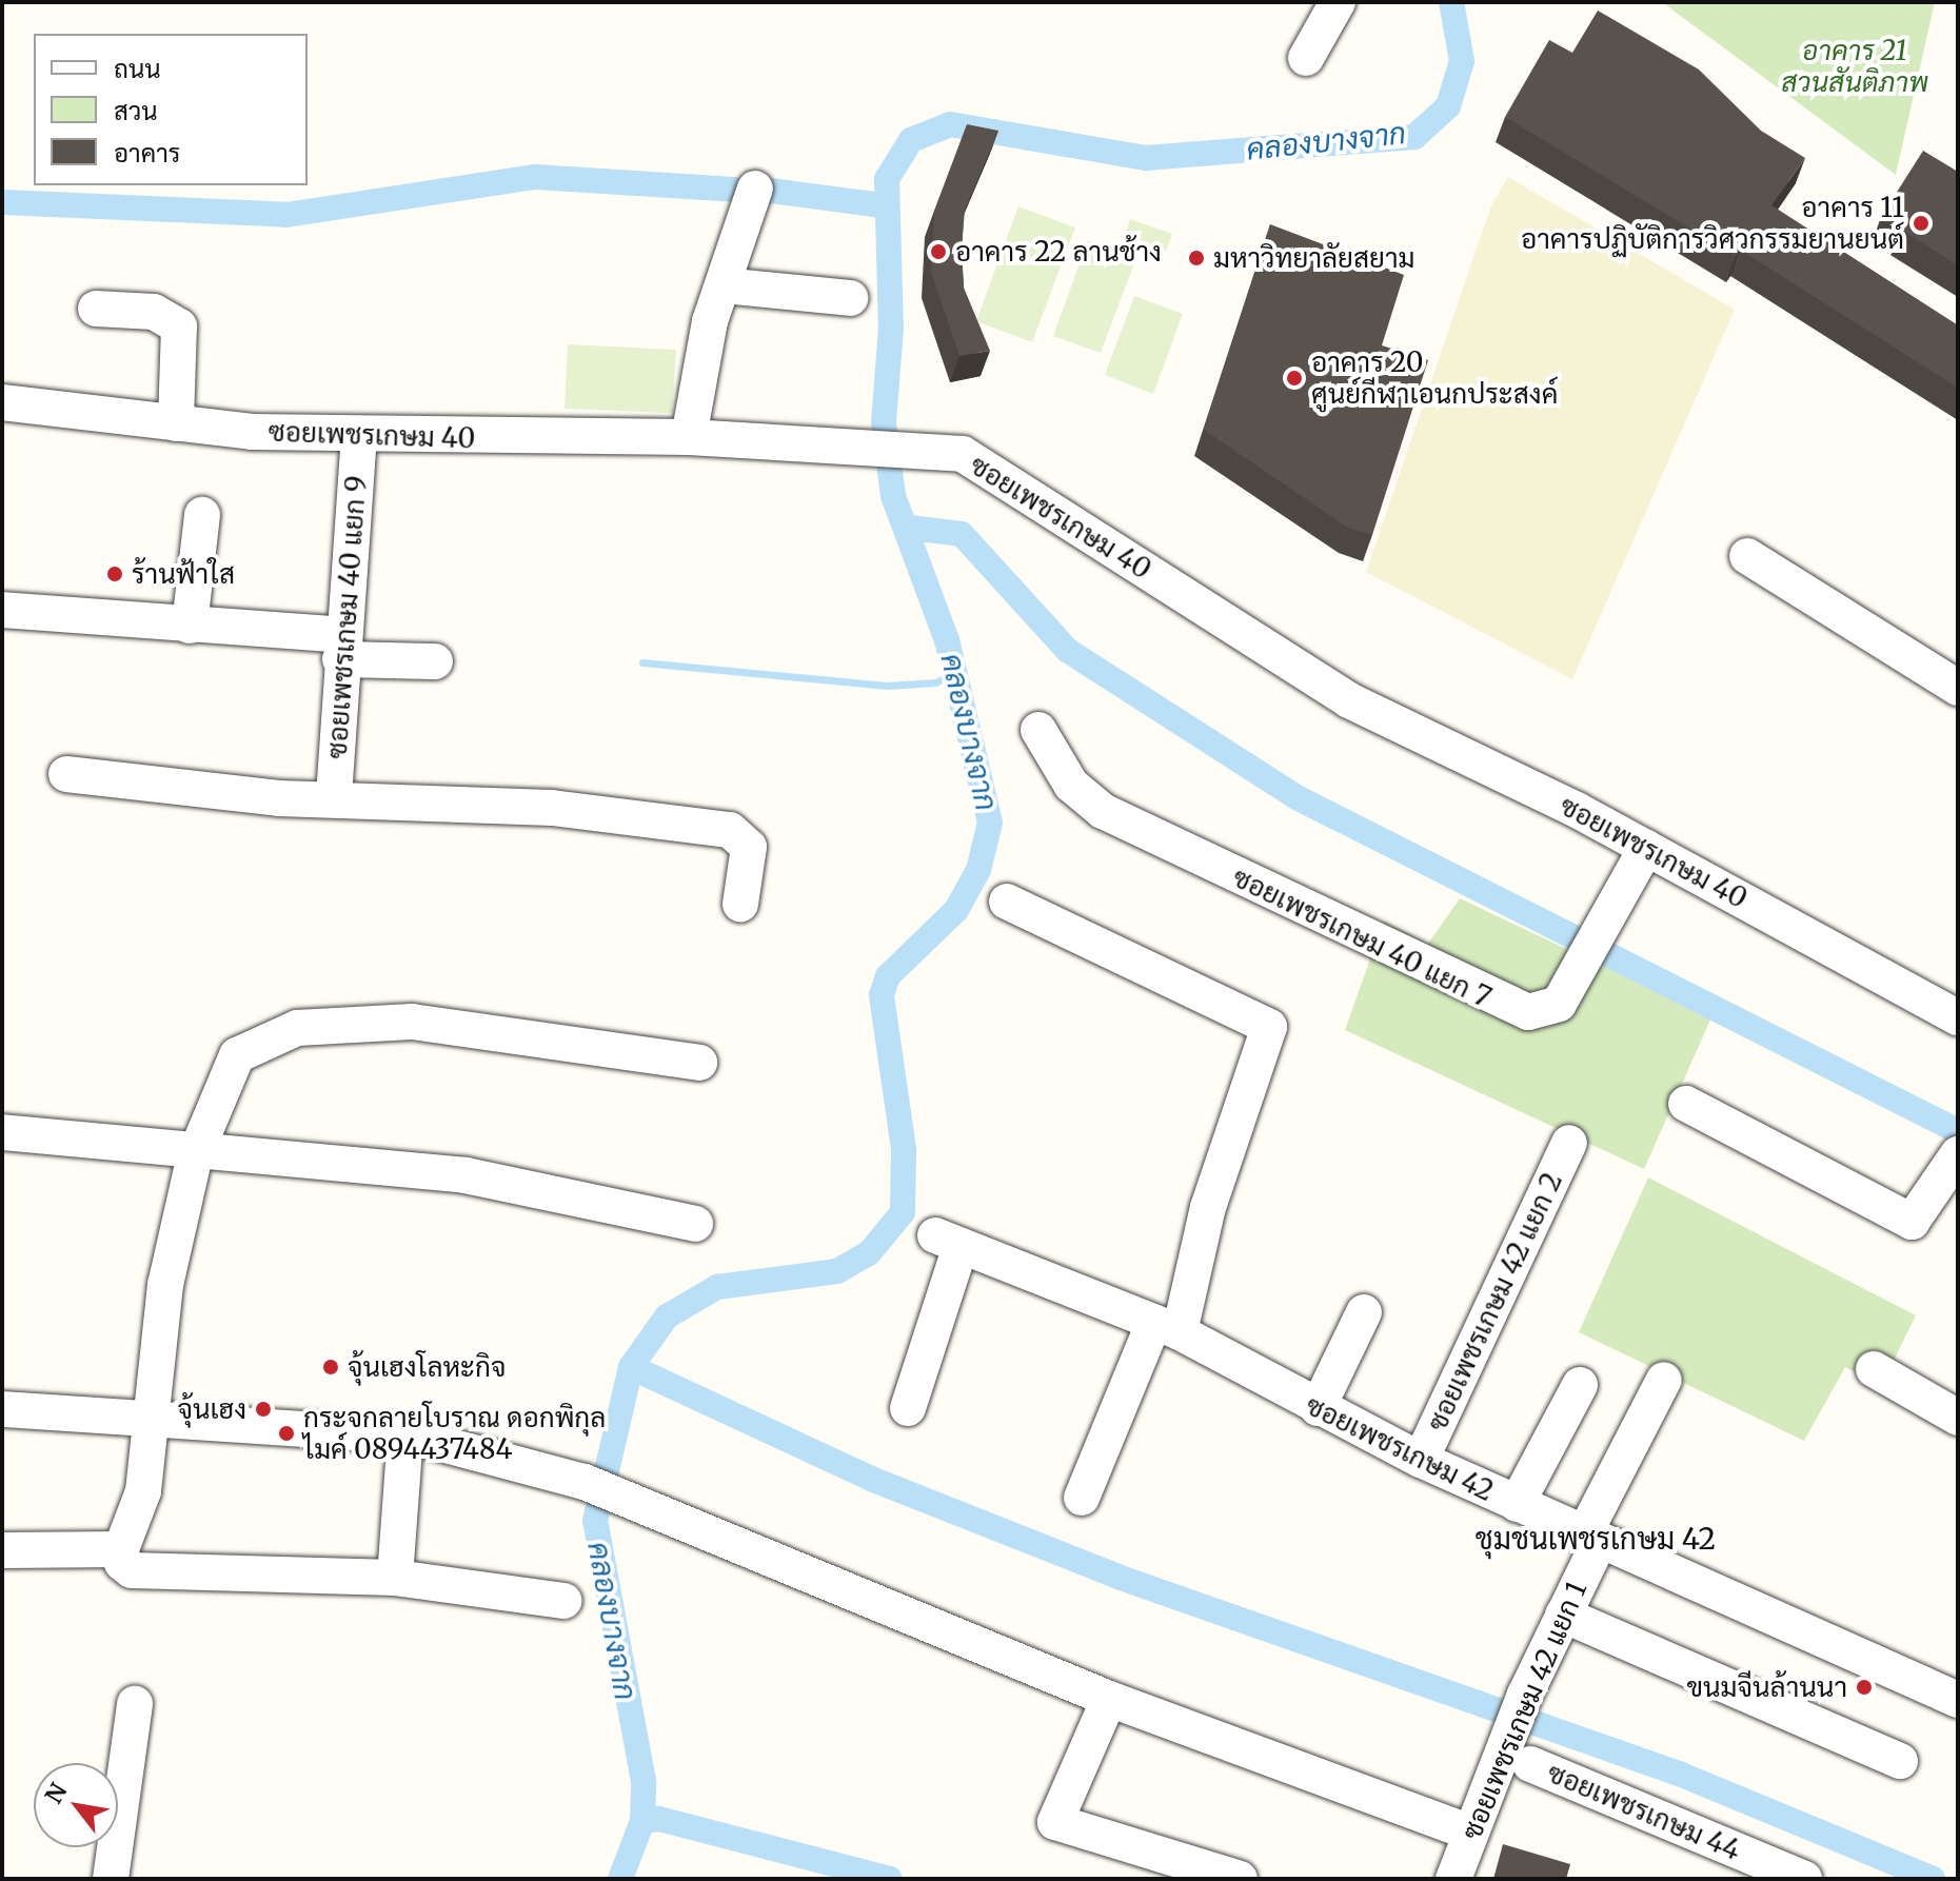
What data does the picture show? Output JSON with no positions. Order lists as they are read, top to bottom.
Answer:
{
  "streets": {
    "street": [
      "ซอยเพชรเกษม 40",
      "ซอยเพชรเกษม 40 แยก 9",
      "ซอยเพชรเกษม 40 แยก 7",
      "ซอยเพชรเกษม 42 แยก 2",
      "ซอยเพชรเกษม 42",
      "ซอยเพชรเกษม 42 แยก 1",
      "ซอยเพชรเกษม 44"
    ]
  },
  "crossings": [
    ["ซอยเพชรเกษม 40", "ซอยเพชรเกษม 40 แยก 9"],
    ["ซอยเพชรเกษม 40", "ซอยเพชรเกษม 40 แยก 7"],
    ["ซอยเพชรเกษม 42 แยก 2", "ซอยเพชรเกษม 42"],
    ["ซอยเพชรเกษม 42", "ซอยเพชรเกษม 42 แยก 1"]
  ],
  "districts": ["ชุมชนเพชรเกษม 42"],
  "water": ["คลองบางจาก"],
  "parks": ["อาคาร 21 สวนสันติภาพ"],
  "places": [
    "อาคาร 11 อาคารปฏิบัติการวิศวกรรมยานยนต์",
    "อาคาร 22 ลานช้าง",
    "มหาวิทยาลัยสยาม",
    "อาคาร 20 ศูนย์กีฬาเอนกประสงค์",
    "ร้านฟ้าใส",
    "จุ้นเฮงโลหะกิจ",
    "จุ้นเฮง",
    "กระจกลายโบราณ ดอกพิกุล ไมค์ 0894437484",
    "ขนมจีนล้านนา"
  ],
  "legend": ["ถนน", "สวน", "อาคาร"],
  "north": "top left"
}
